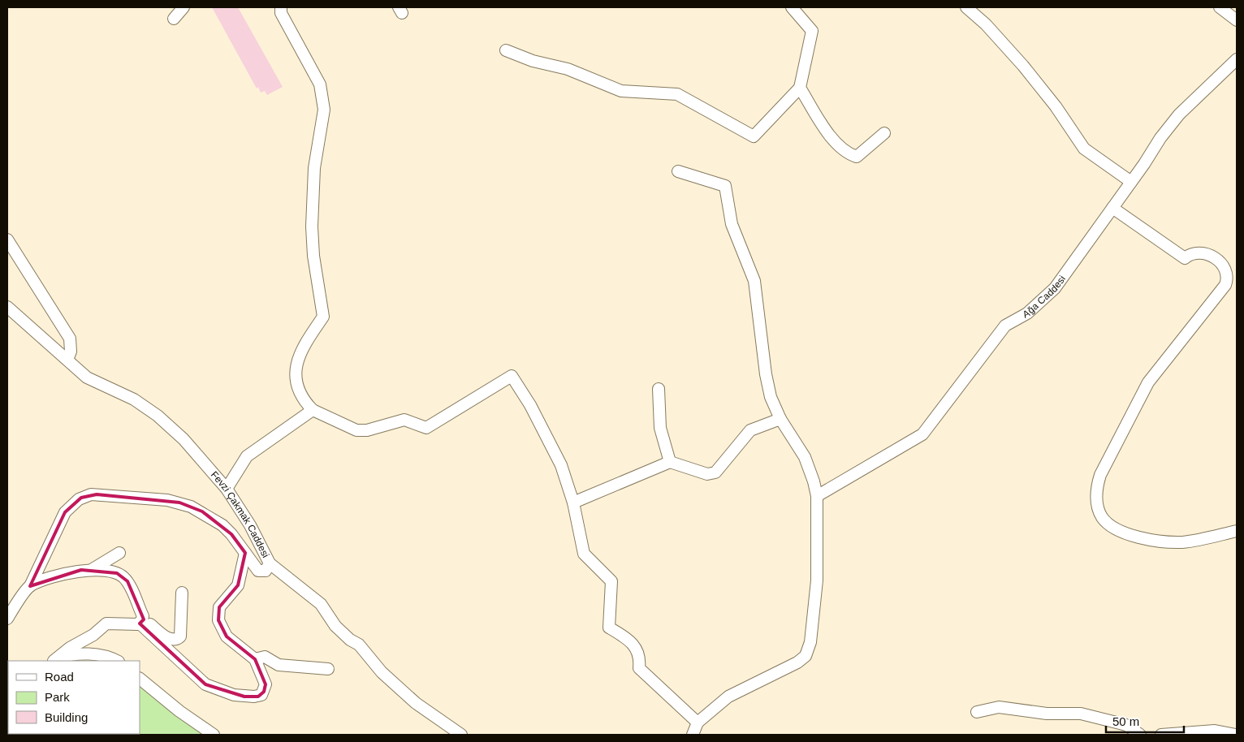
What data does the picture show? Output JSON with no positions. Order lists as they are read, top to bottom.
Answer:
{
  "streets": {
    "street": ["Ağa Caddesi", "Fevzi Çakmak Caddesi"]
  },
  "legend": ["Road", "Park", "Building"],
  "scale_bar": "50 m"
}
